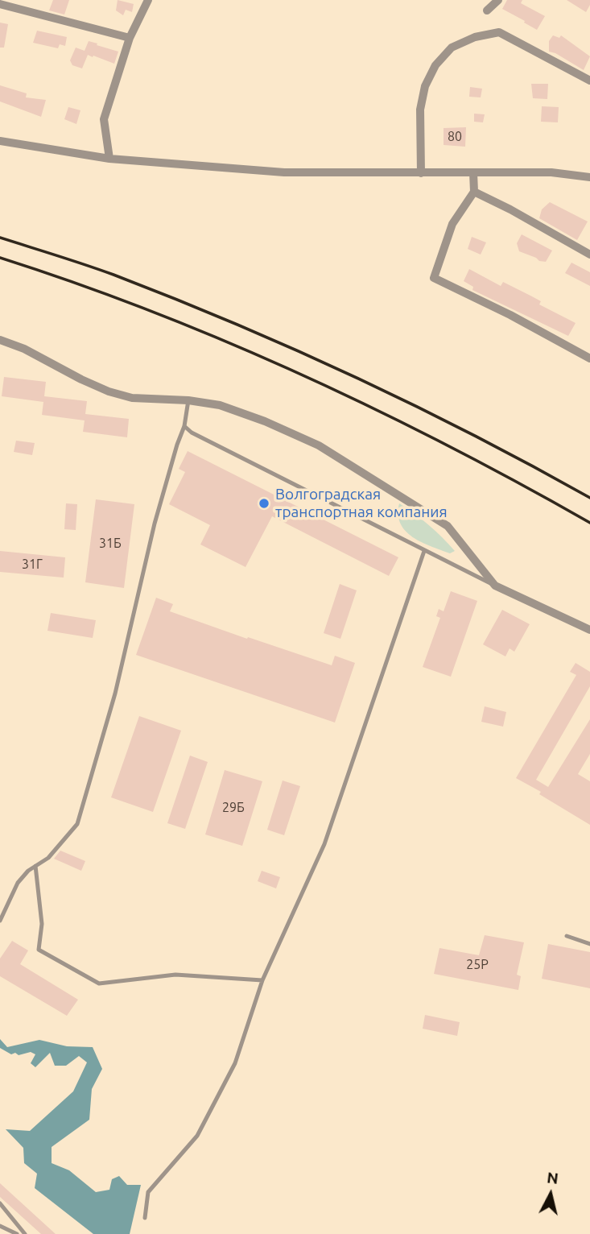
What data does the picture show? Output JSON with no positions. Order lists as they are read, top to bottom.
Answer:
{
  "places": ["Волгоградская транспортная компания"],
  "house_numbers": [
    "80",
    "31Б",
    "31Г",
    "29Б",
    "25Р"
  ],
  "north": "top"
}
